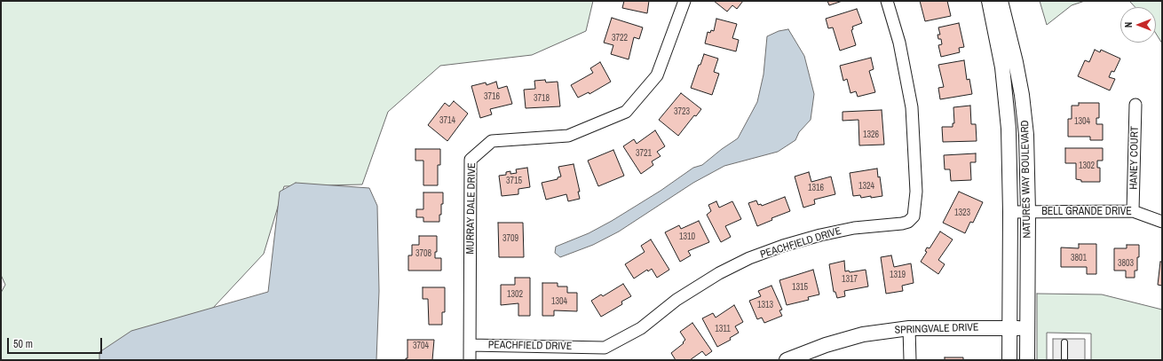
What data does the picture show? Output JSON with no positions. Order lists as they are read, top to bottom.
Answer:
{
  "streets": {
    "street": [
      "HANEY COURT",
      "NATURES WAY BOULEVARD",
      "MURRAY DALE DRIVE",
      "BELL GRANDE DRIVE",
      "PEACHFIELD DRIVE",
      "SPRINGVALE DRIVE"
    ]
  },
  "crossings": [
    ["HANEY COURT", "BELL GRANDE DRIVE"],
    ["NATURES WAY BOULEVARD", "BELL GRANDE DRIVE"],
    ["NATURES WAY BOULEVARD", "SPRINGVALE DRIVE"],
    ["MURRAY DALE DRIVE", "PEACHFIELD DRIVE"]
  ],
  "house_numbers": [
    "3722",
    "3716",
    "3718",
    "3723",
    "3714",
    "1304",
    "1326",
    "3721",
    "1302",
    "3715",
    "1324",
    "1316",
    "1323",
    "1310",
    "3709",
    "3708",
    "3801",
    "3803",
    "1319",
    "1317",
    "1315",
    "1302",
    "1304",
    "1313",
    "1311",
    "3704"
  ],
  "scale_bar": "50 m",
  "north": "left"
}
